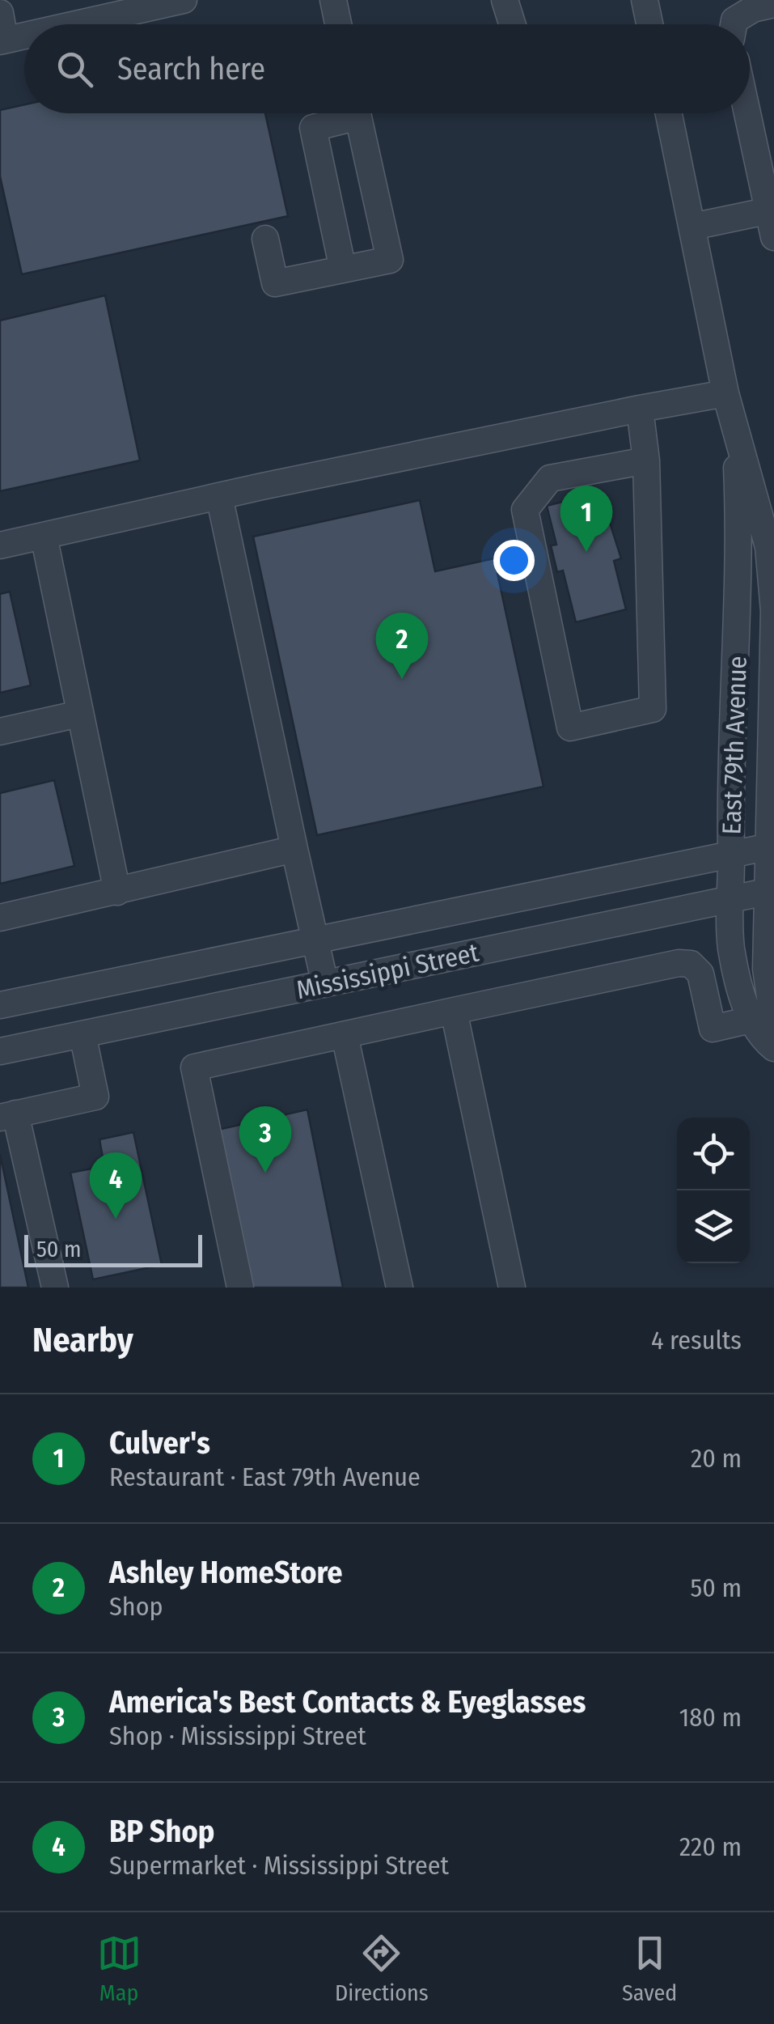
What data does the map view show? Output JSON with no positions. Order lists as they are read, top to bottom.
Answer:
{
  "streets": {
    "street": ["East 79th Avenue", "Mississippi Street"]
  },
  "crossings": [
    ["East 79th Avenue", "Mississippi Street"]
  ],
  "scale_bar": "50 m",
  "page": {
    "search": "Search here",
    "pins": [
      "1",
      "2",
      "3",
      "4"
    ],
    "scale": "50 m",
    "heading": ["Nearby", "4 results"],
    "list": [
      {
        "mark": "1",
        "name": "Culver's",
        "note": "Restaurant · East 79th Avenue",
        "value": "20 m"
      },
      {
        "mark": "2",
        "name": "Ashley HomeStore",
        "note": "Shop",
        "value": "50 m"
      },
      {
        "mark": "3",
        "name": "America's Best Contacts & Eyeglasses",
        "note": "Shop · Mississippi Street",
        "value": "180 m"
      },
      {
        "mark": "4",
        "name": "BP Shop",
        "note": "Supermarket · Mississippi Street",
        "value": "220 m"
      }
    ],
    "nav": ["Map", "Directions", "Saved"]
  }
}
